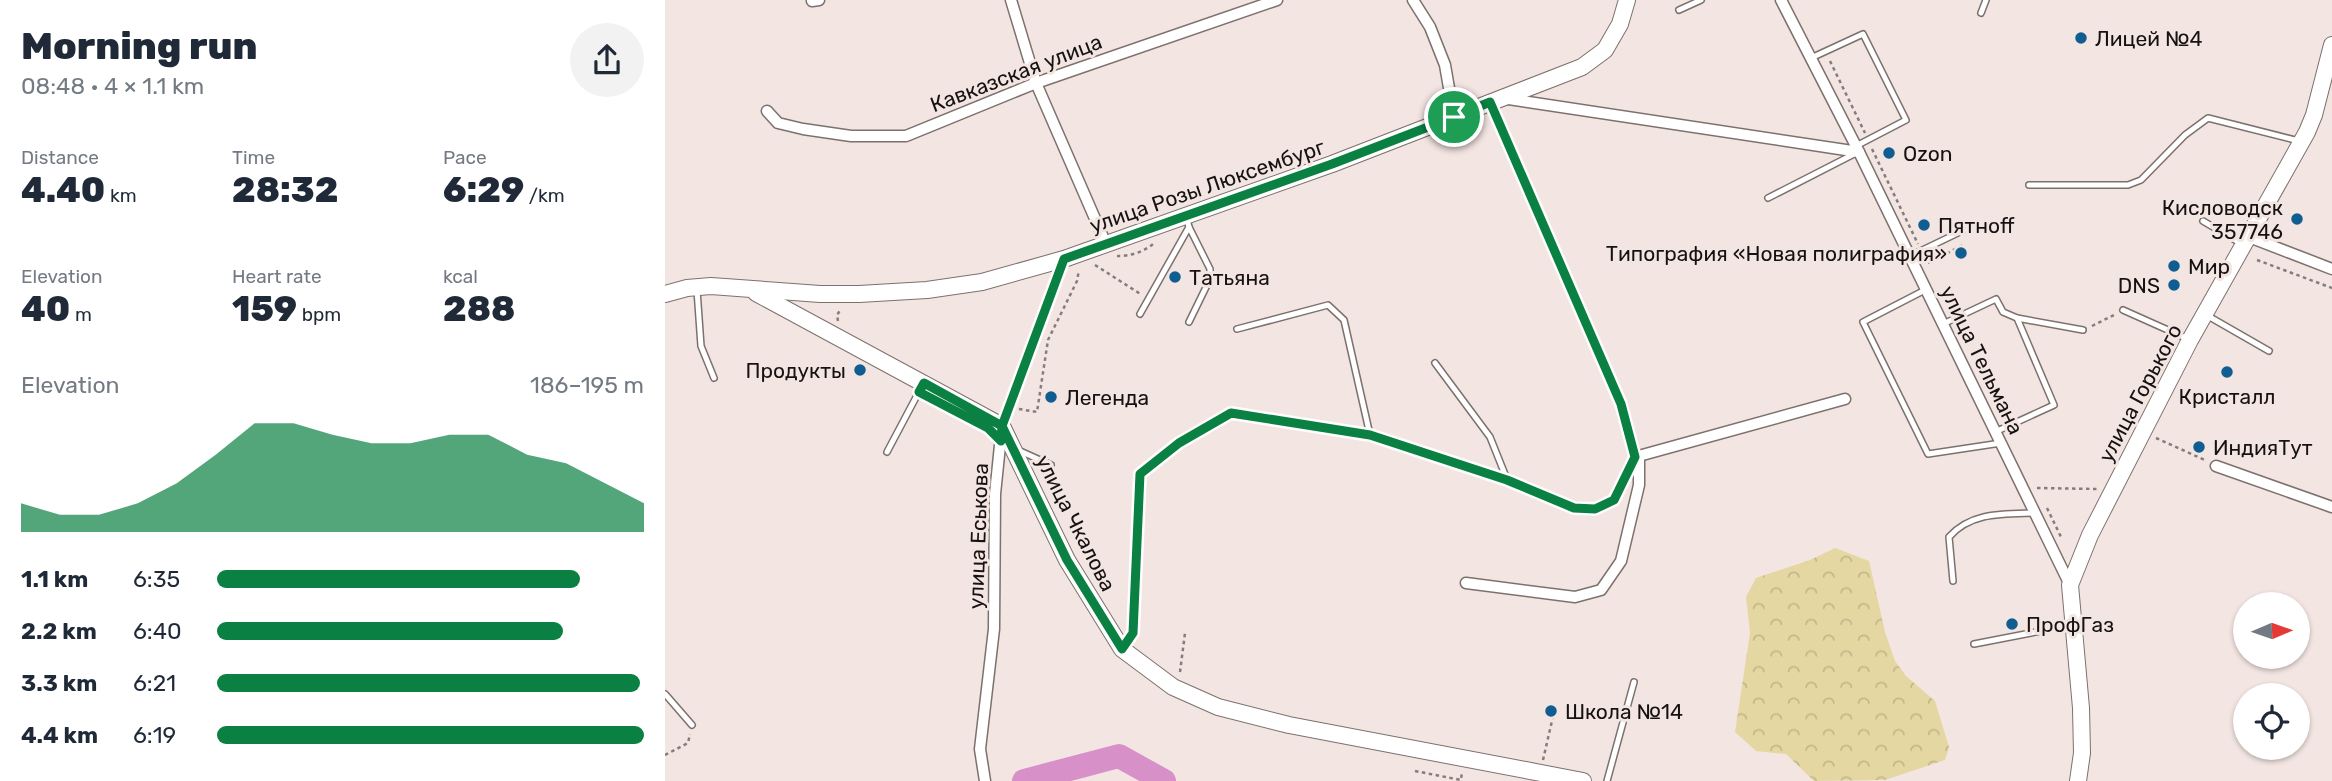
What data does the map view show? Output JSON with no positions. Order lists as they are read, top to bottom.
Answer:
{
  "streets": {
    "street": [
      "Кавказская улица",
      "улица Розы Люксембург",
      "улица Тельмана",
      "улица Горького",
      "улица Чкалова",
      "улица Еськова"
    ]
  },
  "crossings": [
    ["улица Розы Люксембург", "улица Еськова"],
    ["улица Тельмана", "улица Горького"],
    ["улица Чкалова", "улица Еськова"]
  ],
  "places": [
    "Лицей №4",
    "Ozon",
    "Кисловодск 357746",
    "Пятнoff",
    "Типография «Новая полиграфия»",
    "Мир",
    "Татьяна",
    "DNS",
    "Продукты",
    "Кристалл",
    "Легенда",
    "ИндияТут",
    "ПрофГаз",
    "Школа №14"
  ],
  "north": "right",
  "page": {
    "heading": ["Morning run", "08:48 · 4 × 1.1 km"],
    "stats": [
      ["Distance", "4.40 km"],
      ["Time", "28:32"],
      ["Pace", "6:29 /km"],
      ["Elevation", "40 m"],
      ["Heart rate", "159 bpm"],
      ["kcal", "288"]
    ],
    "chart": ["Elevation", "186–195 m"],
    "list": [
      {
        "name": "1.1 km",
        "note": "6:35"
      },
      {
        "name": "2.2 km",
        "note": "6:40"
      },
      {
        "name": "3.3 km",
        "note": "6:21"
      },
      {
        "name": "4.4 km",
        "note": "6:19"
      }
    ]
  }
}
